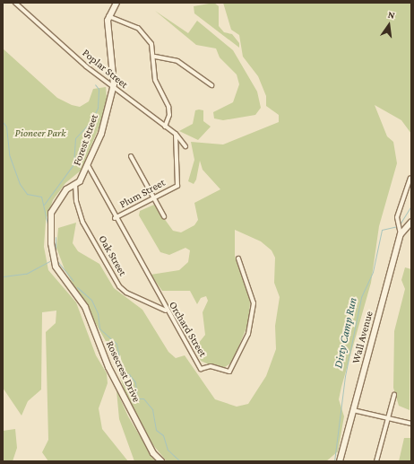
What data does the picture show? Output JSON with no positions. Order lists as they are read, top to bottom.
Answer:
{
  "streets": {
    "street": [
      "Poplar Street",
      "Forest Street",
      "Plum Street",
      "Oak Street",
      "Orchard Street",
      "Wall Avenue",
      "Rosecrest Drive"
    ]
  },
  "crossings": [
    ["Poplar Street", "Forest Street"],
    ["Poplar Street", "Plum Street"],
    ["Forest Street", "Oak Street"],
    ["Forest Street", "Orchard Street"],
    ["Forest Street", "Rosecrest Drive"],
    ["Plum Street", "Orchard Street"],
    ["Oak Street", "Orchard Street"]
  ],
  "water": ["Dirty Camp Run"],
  "parks": ["Pioneer Park"],
  "north": "top"
}
